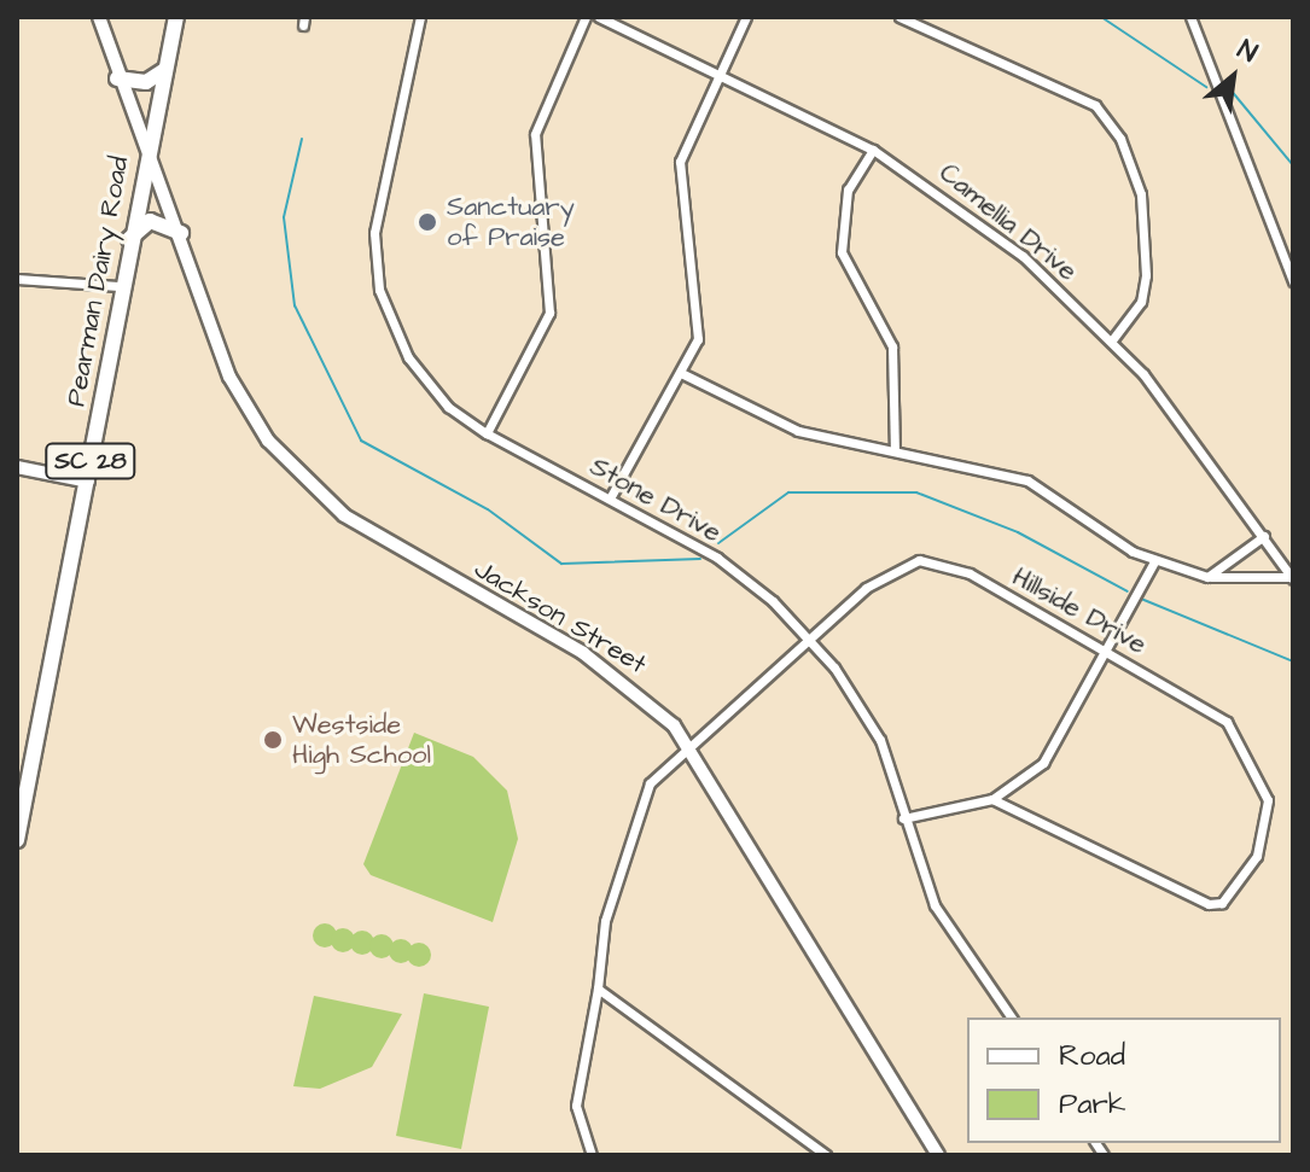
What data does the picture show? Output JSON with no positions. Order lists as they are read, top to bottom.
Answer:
{
  "streets": {
    "highway": ["Pearman Dairy Road", "SC 28"],
    "street": [
      "Camellia Drive",
      "Stone Drive",
      "Hillside Drive",
      "Jackson Street"
    ]
  },
  "crossings": [
    ["Pearman Dairy Road", "Jackson Street"],
    ["Stone Drive", "Hillside Drive"],
    ["Hillside Drive", "Jackson Street"]
  ],
  "places": ["Sanctuary of Praise", "Westside High School"],
  "legend": ["Road", "Park"],
  "north": "top right"
}
